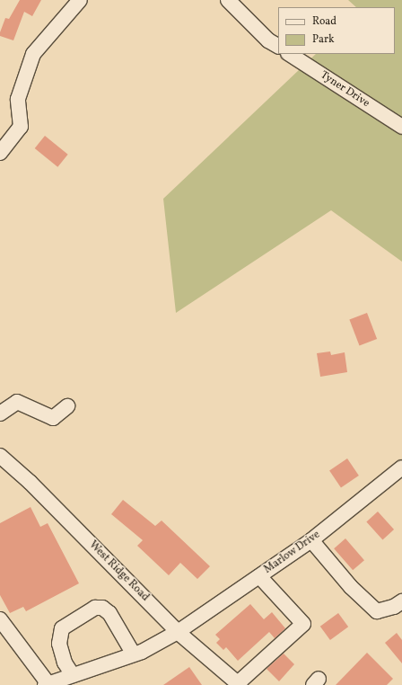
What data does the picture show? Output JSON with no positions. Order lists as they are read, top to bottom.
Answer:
{
  "streets": {
    "street": ["Tyner Drive", "Marlow Drive", "West Ridge Road"]
  },
  "crossings": [
    ["Marlow Drive", "West Ridge Road"]
  ],
  "legend": ["Road", "Park"]
}
